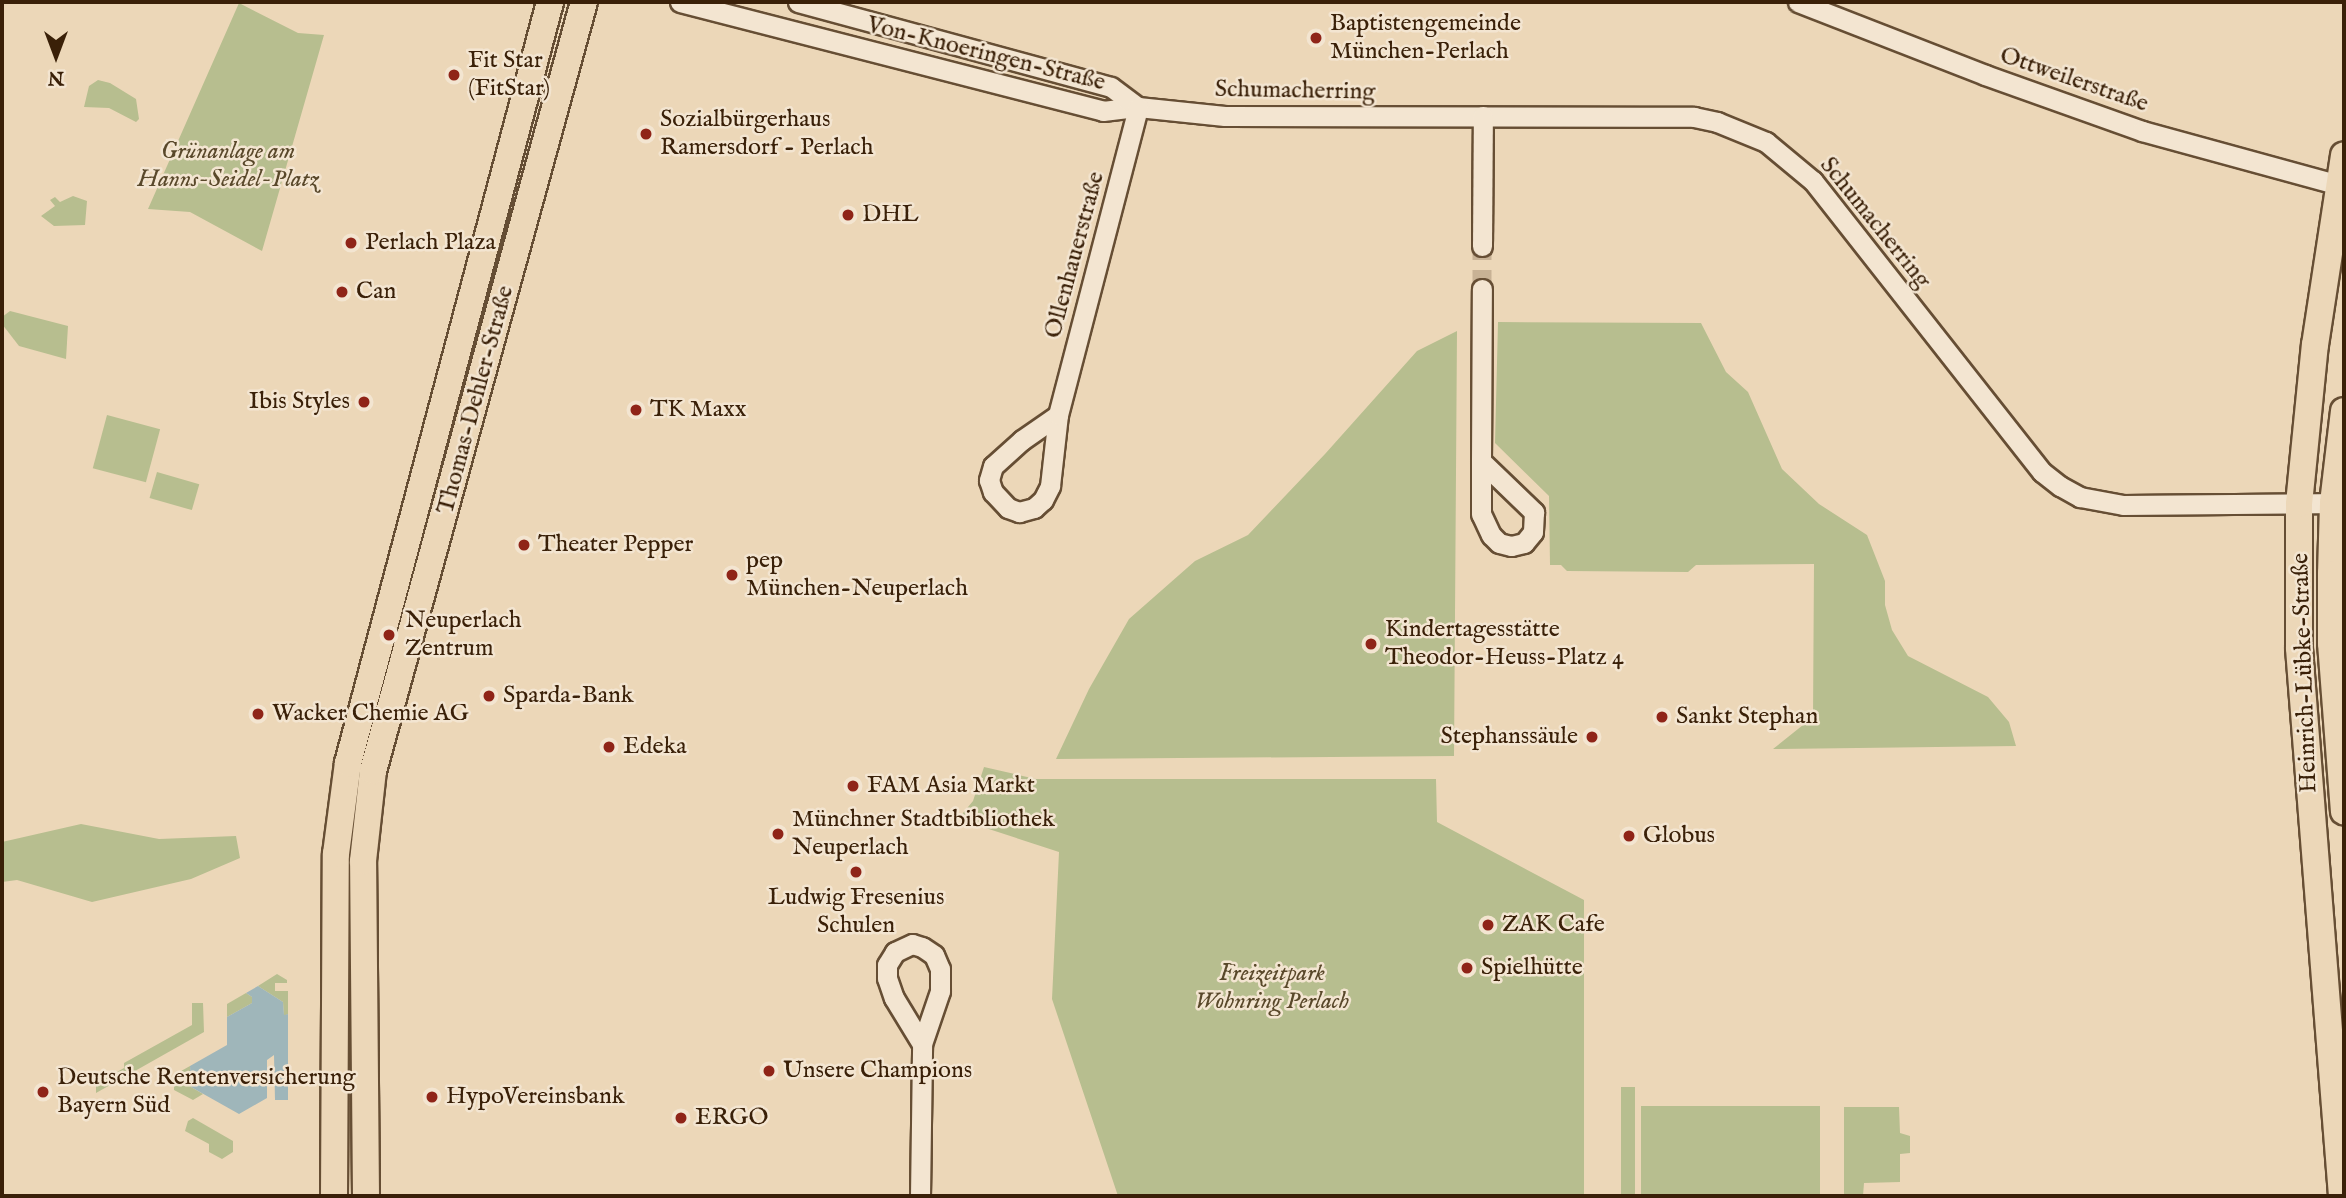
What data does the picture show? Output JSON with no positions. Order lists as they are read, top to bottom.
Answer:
{
  "streets": {
    "main road": ["Thomas-Dehler-Straße", "Heinrich-Lübke-Straße"],
    "street": [
      "Von-Knoeringen-Straße",
      "Ottweilerstraße",
      "Schumacherring",
      "Ollenhauerstraße"
    ]
  },
  "crossings": [
    ["Von-Knoeringen-Straße", "Schumacherring"],
    ["Von-Knoeringen-Straße", "Ollenhauerstraße"],
    ["Ottweilerstraße", "Heinrich-Lübke-Straße"],
    ["Schumacherring", "Ollenhauerstraße"],
    ["Schumacherring", "Heinrich-Lübke-Straße"]
  ],
  "parks": ["Grünanlage am Hanns-Seidel-Platz", "Freizeitpark Wohnring Perlach"],
  "places": [
    "Baptistengemeinde München-Perlach",
    "Fit Star (FitStar)",
    "Sozialbürgerhaus Ramersdorf - Perlach",
    "DHL",
    "Perlach Plaza",
    "Can",
    "Ibis Styles",
    "TK Maxx",
    "Theater Pepper",
    "pep München-Neuperlach",
    "Neuperlach Zentrum",
    "Kindertagesstätte Theodor-Heuss-Platz 4",
    "Sparda-Bank",
    "Wacker Chemie AG",
    "Sankt Stephan",
    "Stephanssäule",
    "Edeka",
    "FAM Asia Markt",
    "Münchner Stadtbibliothek Neuperlach",
    "Globus",
    "Ludwig Fresenius Schulen",
    "ZAK Cafe",
    "Spielhütte",
    "Unsere Champions",
    "Deutsche Rentenversicherung Bayern Süd",
    "HypoVereinsbank",
    "ERGO"
  ],
  "north": "bottom"
}
